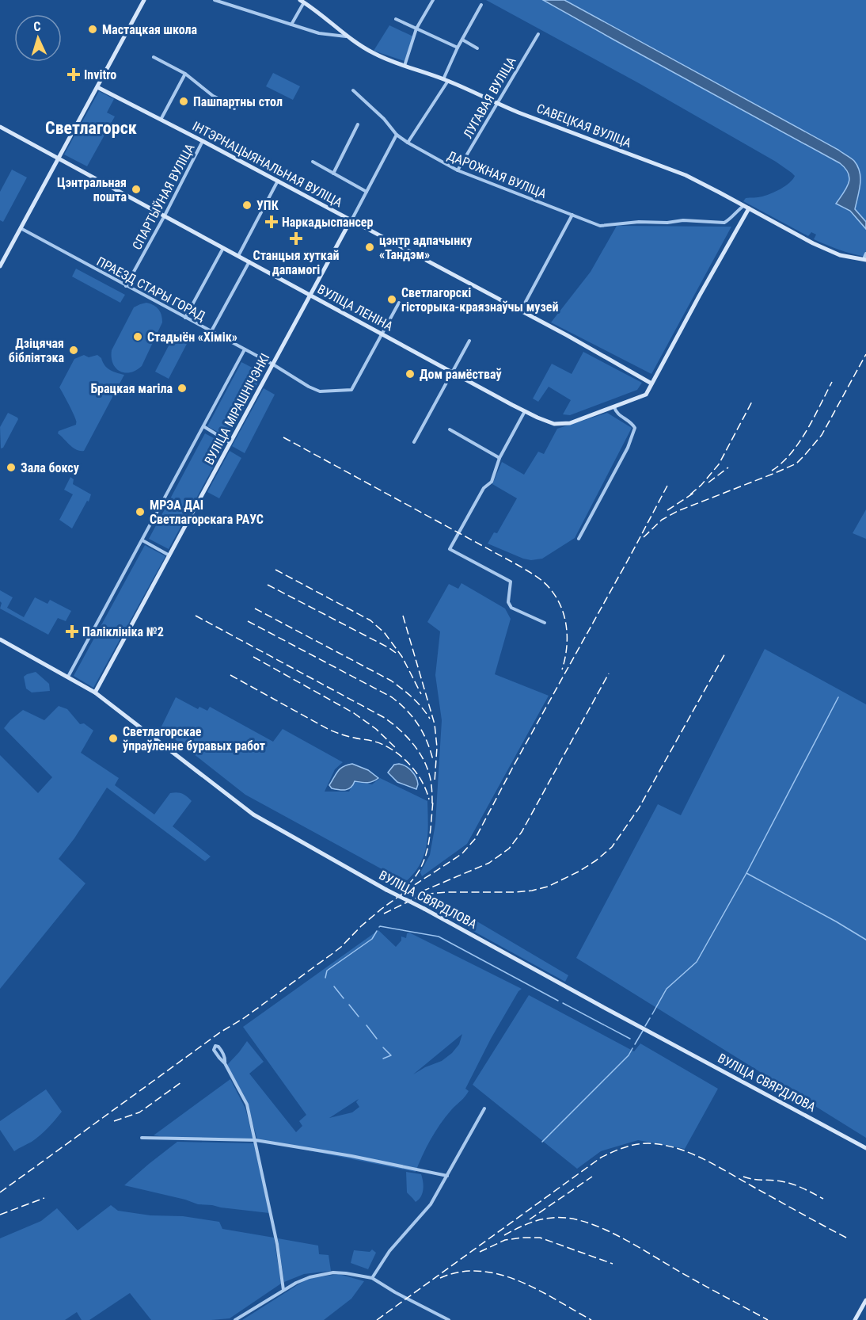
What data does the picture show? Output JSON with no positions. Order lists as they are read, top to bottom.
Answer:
{
  "streets": {
    "street": [
      "ЛУГАВАЯ ВУЛІЦА",
      "САВЕЦКАЯ ВУЛІЦА",
      "ІНТЭРНАЦЫЯНАЛЬНАЯ ВУЛІЦА",
      "ДАРОЖНАЯ ВУЛІЦА",
      "СПАРТЫЎНАЯ ВУЛІЦА",
      "ПРАЕЗД СТАРЫ ГОРАД",
      "ВУЛІЦА ЛЕНІНА",
      "ВУЛІЦА МІРАШНІЧЭНКІ",
      "ВУЛІЦА СВЯРДЛОВА"
    ]
  },
  "crossings": [
    ["ЛУГАВАЯ ВУЛІЦА", "САВЕЦКАЯ ВУЛІЦА"],
    ["ЛУГАВАЯ ВУЛІЦА", "ДАРОЖНАЯ ВУЛІЦА"],
    ["САВЕЦКАЯ ВУЛІЦА", "ДАРОЖНАЯ ВУЛІЦА"],
    ["САВЕЦКАЯ ВУЛІЦА", "ВУЛІЦА ЛЕНІНА"],
    ["ІНТЭРНАЦЫЯНАЛЬНАЯ ВУЛІЦА", "СПАРТЫЎНАЯ ВУЛІЦА"],
    ["ІНТЭРНАЦЫЯНАЛЬНАЯ ВУЛІЦА", "ВУЛІЦА ЛЕНІНА"],
    ["ІНТЭРНАЦЫЯНАЛЬНАЯ ВУЛІЦА", "ВУЛІЦА МІРАШНІЧЭНКІ"],
    ["ДАРОЖНАЯ ВУЛІЦА", "ВУЛІЦА МІРАШНІЧЭНКІ"],
    ["СПАРТЫЎНАЯ ВУЛІЦА", "ПРАЕЗД СТАРЫ ГОРАД"],
    ["СПАРТЫЎНАЯ ВУЛІЦА", "ВУЛІЦА ЛЕНІНА"],
    ["ПРАЕЗД СТАРЫ ГОРАД", "ВУЛІЦА ЛЕНІНА"],
    ["ПРАЕЗД СТАРЫ ГОРАД", "ВУЛІЦА МІРАШНІЧЭНКІ"],
    ["ВУЛІЦА ЛЕНІНА", "ВУЛІЦА МІРАШНІЧЭНКІ"],
    ["ВУЛІЦА МІРАШНІЧЭНКІ", "ВУЛІЦА СВЯРДЛОВА"]
  ],
  "districts": ["Светлагорск"],
  "places": {
    "other": [
      "Мастацкая школа",
      "Пашпартны стол",
      "Цэнтральная пошта",
      "УПК",
      "цэнтр адпачынку «Тандэм»",
      "Светлагорскі гісторыка-краязнаўчы музей",
      "Стадыён «Хімік»",
      "Дзіцячая бібліятэка",
      "Дом рамёстваў",
      "Брацкая магіла",
      "Зала боксу",
      "МРЭА ДАІ Светлагорскага РАУС",
      "Светлагорскае ўпраўленне буравых работ"
    ],
    "health": [
      "Invitro",
      "Наркадыспансер",
      "Станцыя хуткай дапамогі",
      "Паліклініка №2"
    ]
  },
  "north": "top"
}
